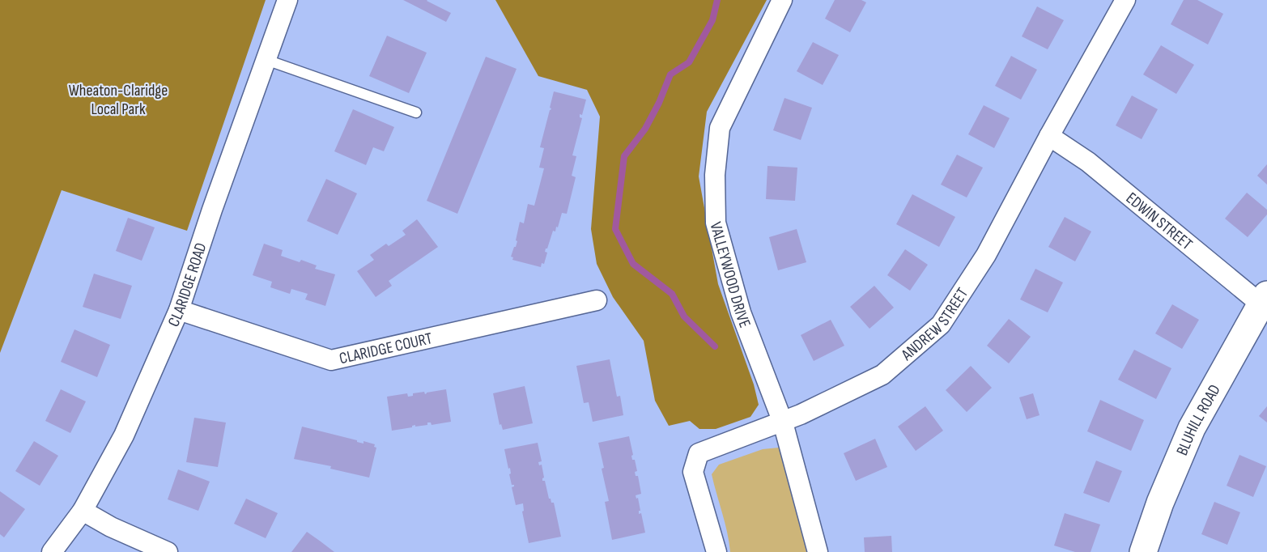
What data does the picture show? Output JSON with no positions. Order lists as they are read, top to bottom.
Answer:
{
  "streets": {
    "street": [
      "EDWIN STREET",
      "VALLEYWOOD DRIVE",
      "CLARIDGE ROAD",
      "ANDREW STREET",
      "CLARIDGE COURT",
      "BLUHILL ROAD"
    ]
  },
  "crossings": [
    ["EDWIN STREET", "ANDREW STREET"],
    ["EDWIN STREET", "BLUHILL ROAD"],
    ["VALLEYWOOD DRIVE", "ANDREW STREET"],
    ["CLARIDGE ROAD", "CLARIDGE COURT"]
  ],
  "parks": ["Wheaton-Claridge Local Park"]
}
